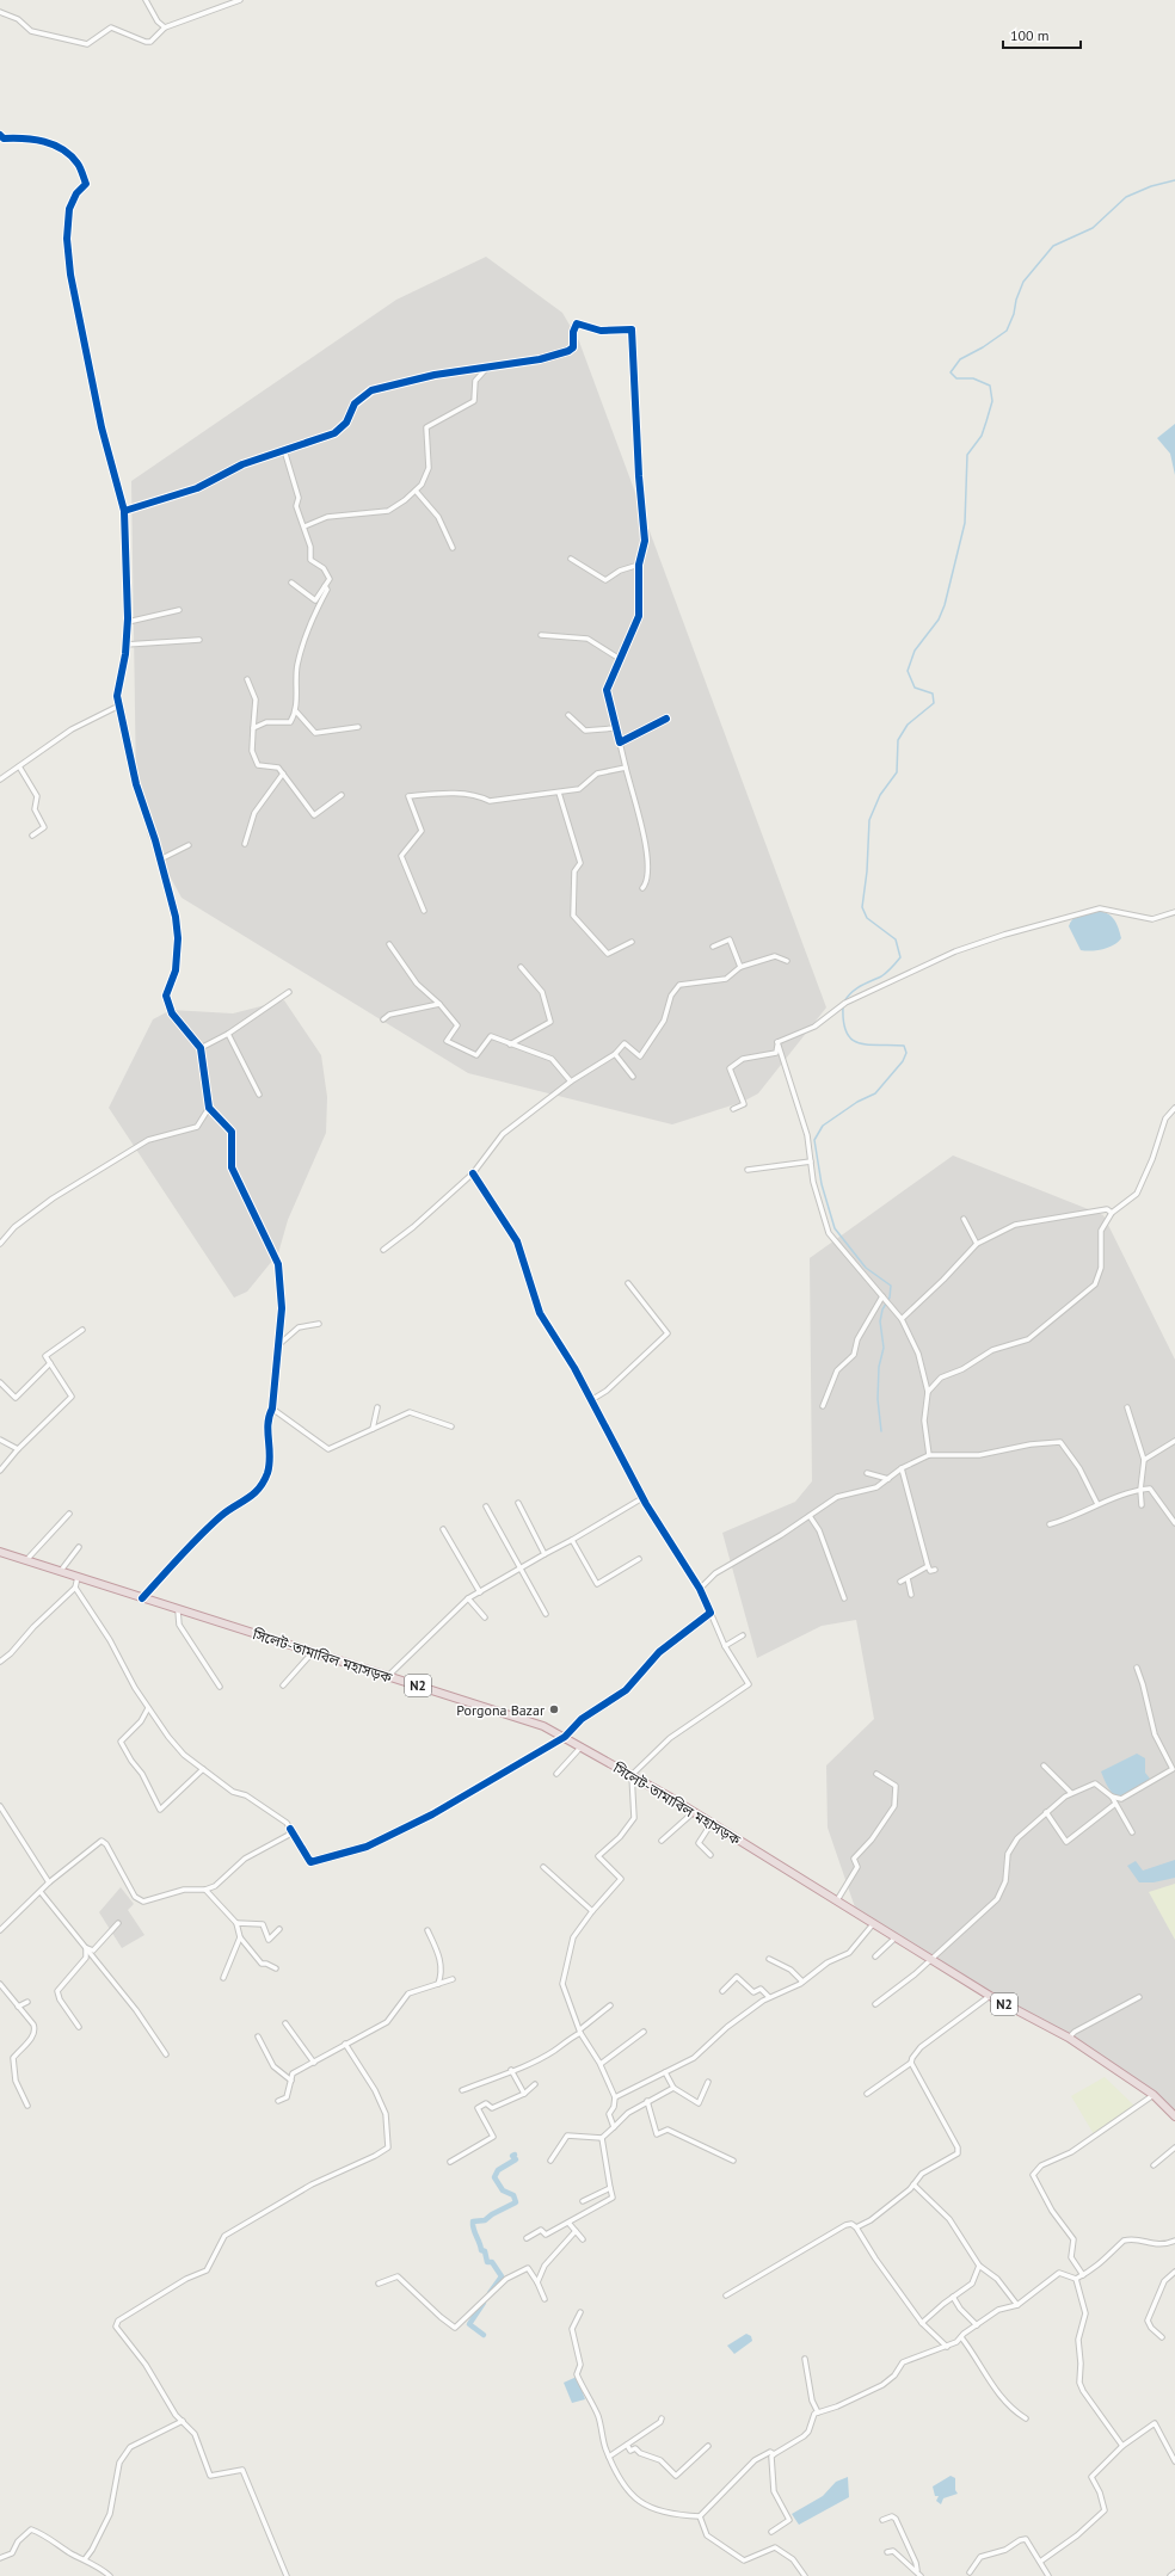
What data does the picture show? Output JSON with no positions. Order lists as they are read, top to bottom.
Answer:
{
  "streets": {
    "highway": ["সিলেট-তামাবিল মহাসড়ক", "N2"]
  },
  "crossings": [
    ["সিলেট-তামাবিল মহাসড়ক", "N2"]
  ],
  "places": ["Porgona Bazar"],
  "scale_bar": "100 m"
}
